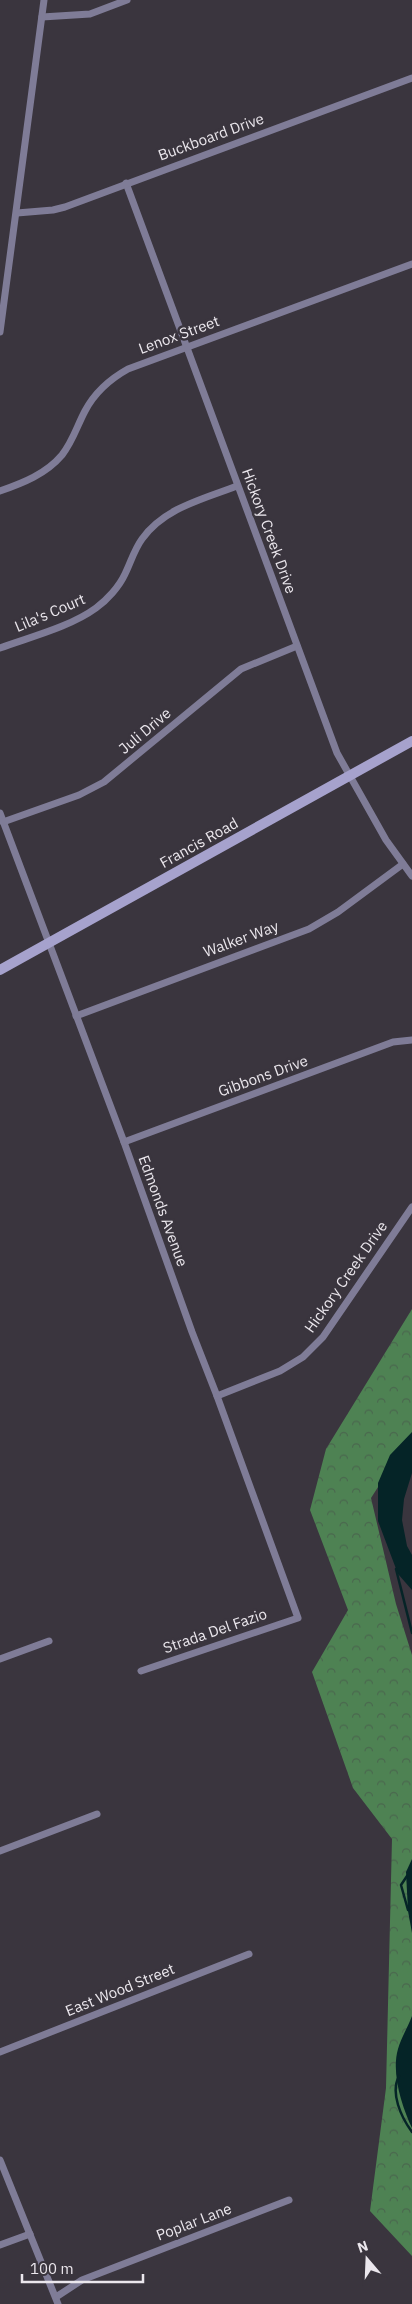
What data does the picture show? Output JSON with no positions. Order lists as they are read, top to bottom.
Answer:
{
  "streets": {
    "street": [
      "Buckboard Drive",
      "Lenox Street",
      "Hickory Creek Drive",
      "Lila's Court",
      "Juli Drive",
      "Francis Road",
      "Walker Way",
      "Gibbons Drive",
      "Edmonds Avenue",
      "Strada Del Fazio",
      "East Wood Street",
      "Poplar Lane"
    ]
  },
  "crossings": [
    ["Buckboard Drive", "Hickory Creek Drive"],
    ["Lenox Street", "Hickory Creek Drive"],
    ["Hickory Creek Drive", "Lila's Court"],
    ["Hickory Creek Drive", "Juli Drive"],
    ["Hickory Creek Drive", "Francis Road"],
    ["Hickory Creek Drive", "Walker Way"],
    ["Hickory Creek Drive", "Edmonds Avenue"],
    ["Juli Drive", "Edmonds Avenue"],
    ["Francis Road", "Edmonds Avenue"],
    ["Walker Way", "Edmonds Avenue"],
    ["Gibbons Drive", "Edmonds Avenue"],
    ["Edmonds Avenue", "Strada Del Fazio"]
  ],
  "scale_bar": "100 m",
  "north": "top"
}
